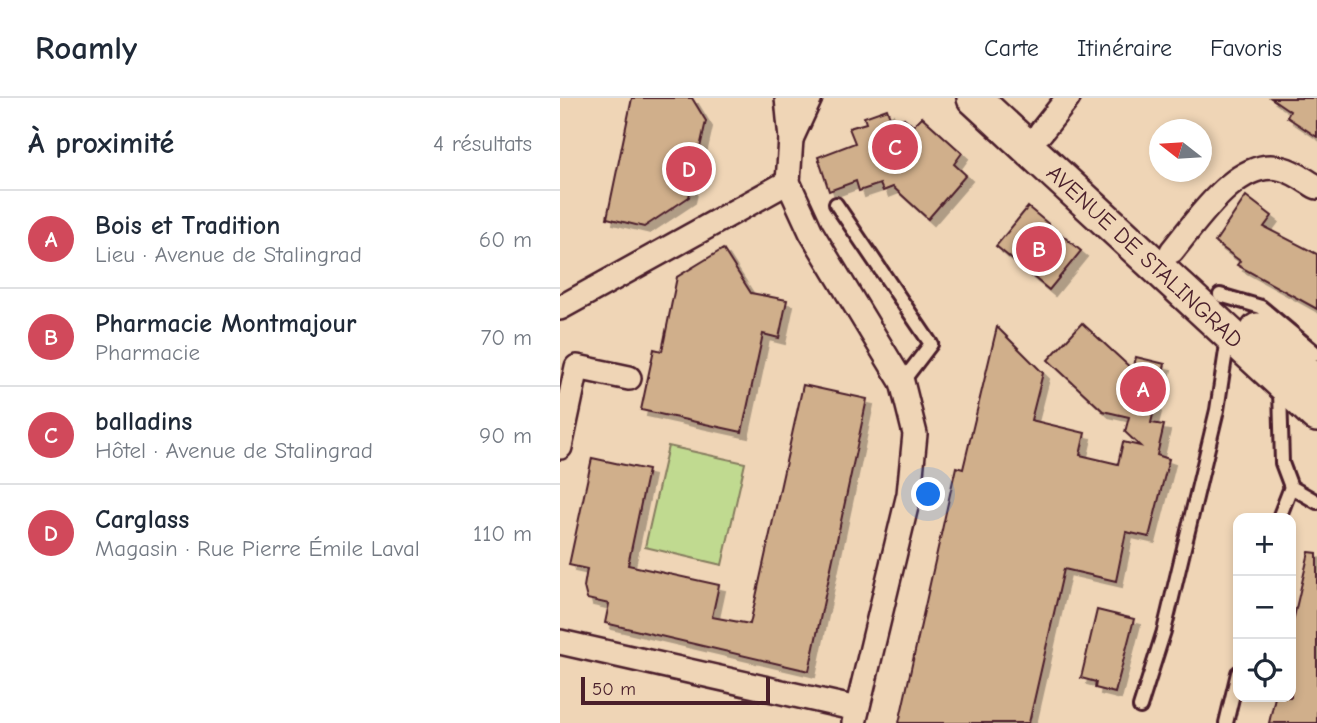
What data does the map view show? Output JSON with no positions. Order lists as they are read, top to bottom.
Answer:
{
  "streets": {
    "main road": ["AVENUE DE STALINGRAD"]
  },
  "scale_bar": "50 m",
  "north": "left",
  "page": {
    "header": "Roamly",
    "nav": ["Carte", "Itinéraire", "Favoris"],
    "heading": ["À proximité", "4 résultats"],
    "pins": [
      "C",
      "D",
      "B",
      "A"
    ],
    "list": [
      {
        "mark": "A",
        "name": "Bois et Tradition",
        "note": "Lieu · Avenue de Stalingrad",
        "value": "60 m"
      },
      {
        "mark": "B",
        "name": "Pharmacie Montmajour",
        "note": "Pharmacie",
        "value": "70 m"
      },
      {
        "mark": "C",
        "name": "balladins",
        "note": "Hôtel · Avenue de Stalingrad",
        "value": "90 m"
      },
      {
        "mark": "D",
        "name": "Carglass",
        "note": "Magasin · Rue Pierre Émile Laval",
        "value": "110 m"
      }
    ],
    "map_buttons": ["+", "−"],
    "scale": "50 m"
  }
}
